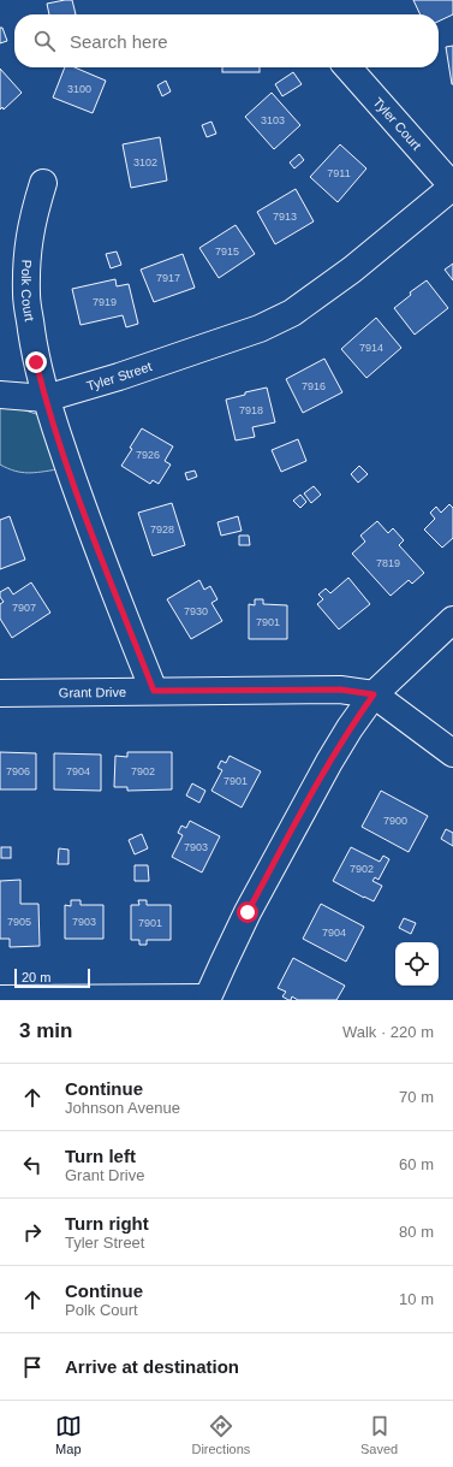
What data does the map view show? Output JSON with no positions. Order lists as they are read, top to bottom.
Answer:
{
  "streets": {
    "street": [
      "Tyler Court",
      "Polk Court",
      "Tyler Street",
      "Grant Drive"
    ]
  },
  "crossings": [
    ["Tyler Court", "Tyler Street"],
    ["Polk Court", "Tyler Street"]
  ],
  "house_numbers": [
    "3100",
    "3103",
    "3102",
    "7911",
    "7913",
    "7915",
    "7917",
    "7919",
    "7914",
    "7916",
    "7918",
    "7926",
    "7928",
    "7819",
    "7907",
    "7930",
    "7901",
    "7906",
    "7904",
    "7902",
    "7901",
    "7900",
    "7903",
    "7902",
    "7905",
    "7903",
    "7901",
    "7904"
  ],
  "scale_bar": "20 m",
  "page": {
    "search": "Search here",
    "scale": "20 m",
    "heading": ["3 min", "Walk · 220 m"],
    "list": [
      ["Continue", "Johnson Avenue", "70 m"],
      ["Turn left", "Grant Drive", "60 m"],
      ["Turn right", "Tyler Street", "80 m"],
      ["Continue", "Polk Court", "10 m"],
      "Arrive at destination"
    ],
    "nav": ["Map", "Directions", "Saved"]
  }
}
